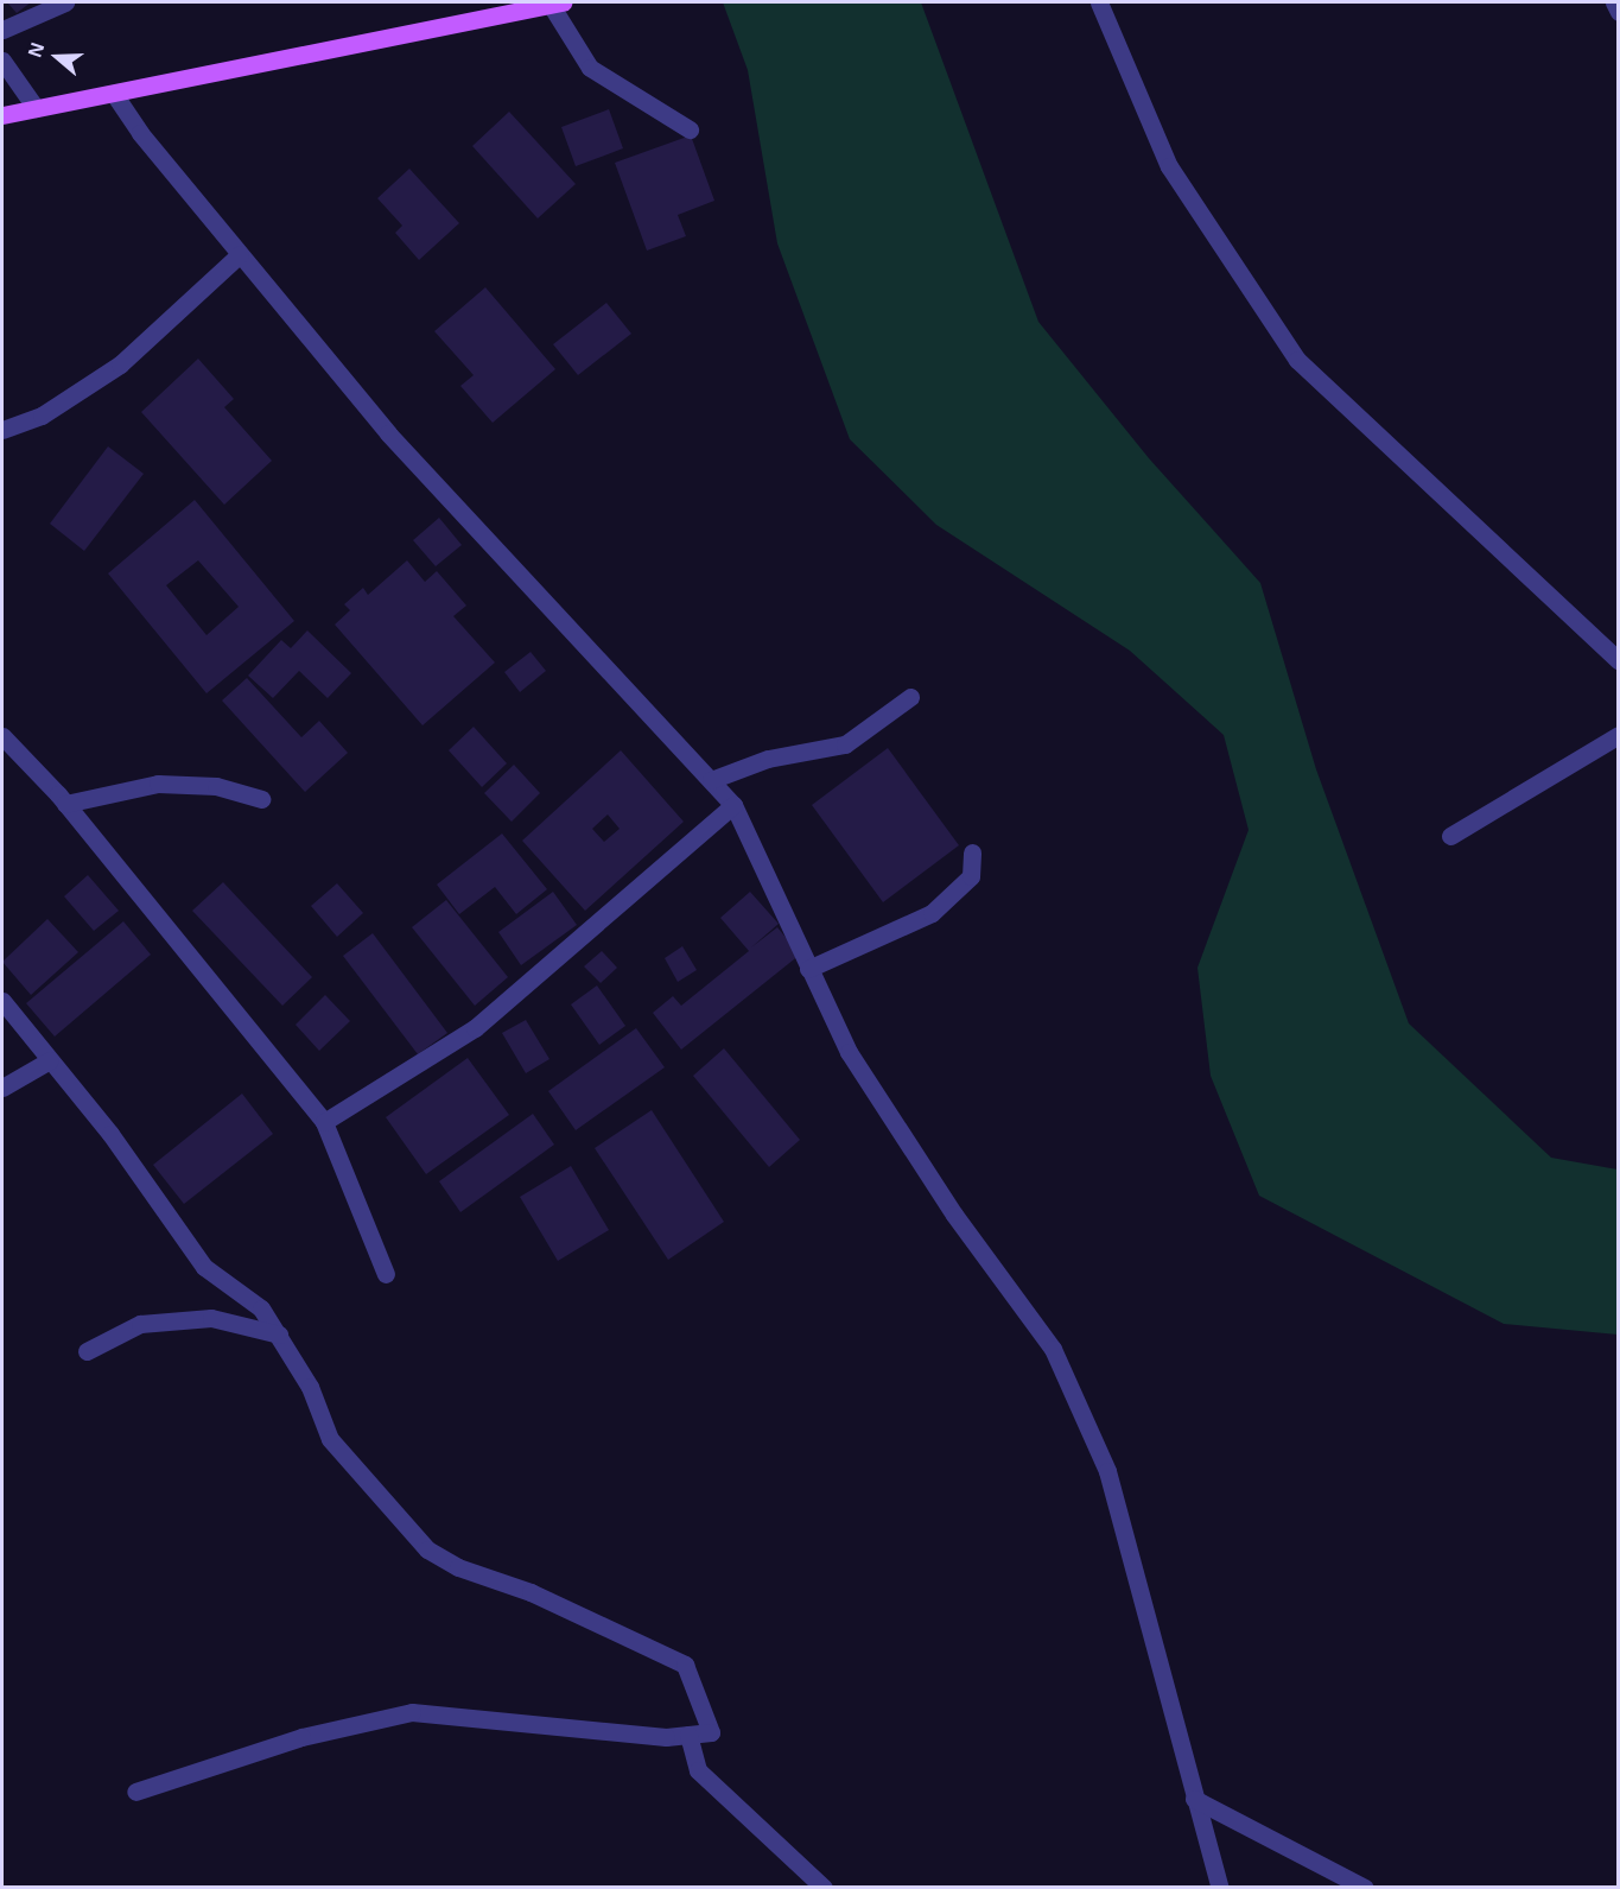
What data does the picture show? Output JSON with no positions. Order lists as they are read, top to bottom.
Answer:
{
  "north": "left"
}
